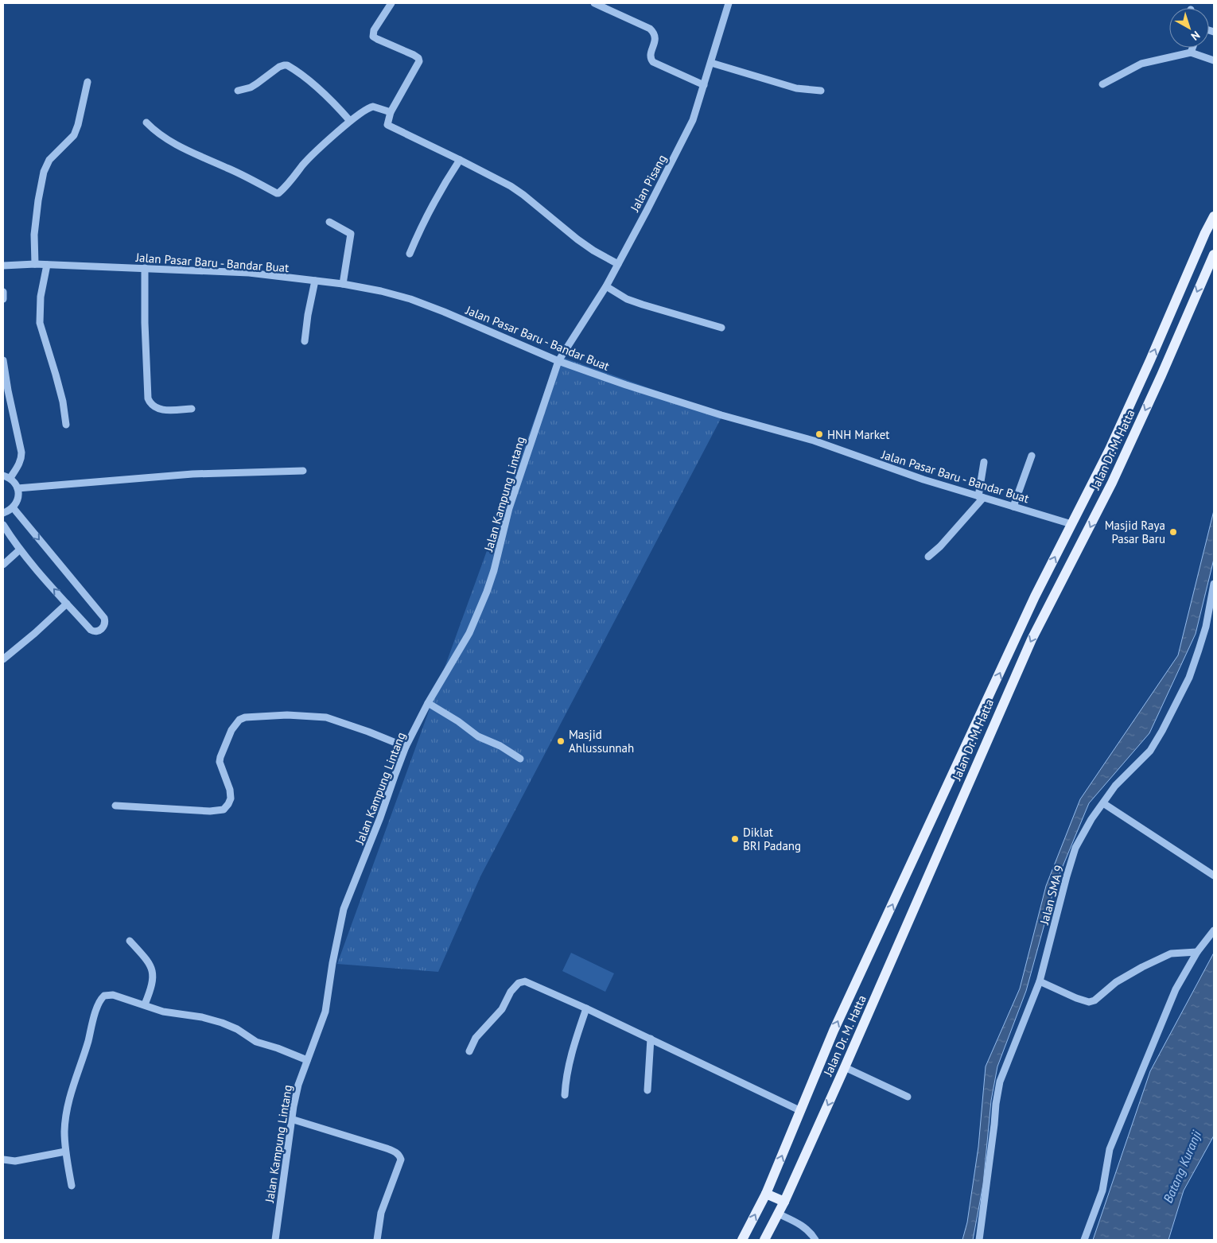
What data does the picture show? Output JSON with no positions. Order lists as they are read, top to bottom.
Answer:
{
  "streets": {
    "main road": ["Jalan Dr. M. Hatta"],
    "street": [
      "Jalan Pisang",
      "Jalan Pasar Baru - Bandar Buat",
      "Jalan Kampung Lintang",
      "Jalan SMA 9"
    ]
  },
  "crossings": [
    ["Jalan Pisang", "Jalan Pasar Baru - Bandar Buat"],
    ["Jalan Pisang", "Jalan Kampung Lintang"],
    ["Jalan Pasar Baru - Bandar Buat", "Jalan Dr. M. Hatta"],
    ["Jalan Pasar Baru - Bandar Buat", "Jalan Kampung Lintang"]
  ],
  "water": ["Batang Kuranji"],
  "places": [
    "HNH Market",
    "Masjid Raya Pasar Baru",
    "Masjid Ahlussunnah",
    "Diklat BRI Padang"
  ],
  "north": "bottom right"
}
